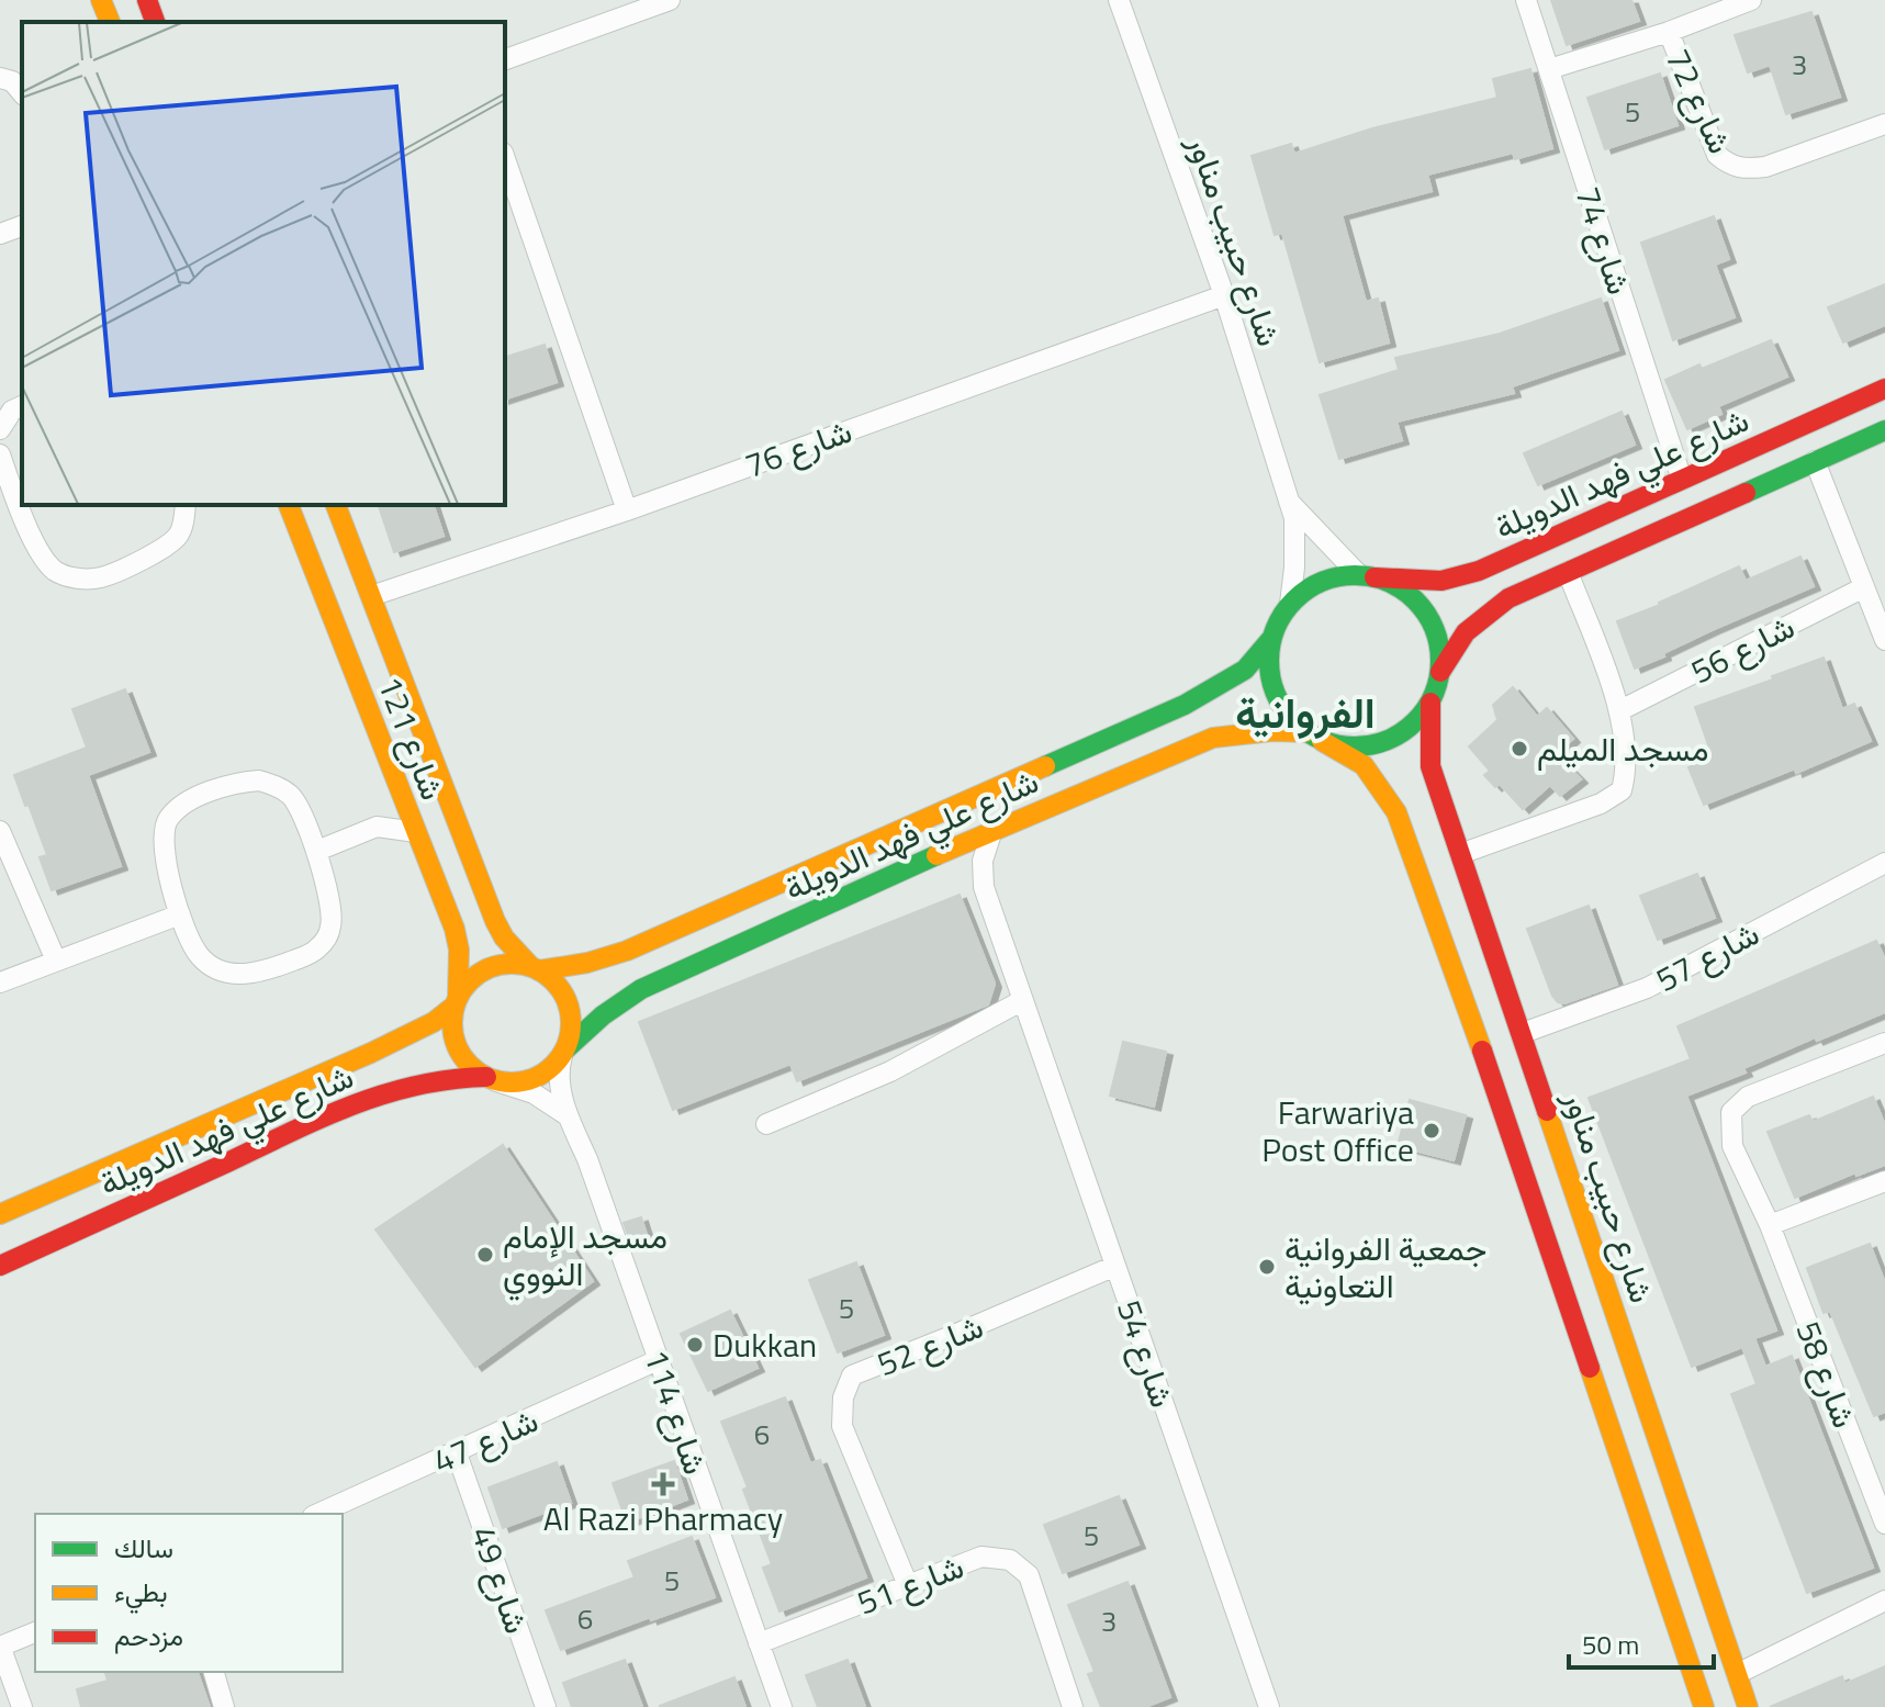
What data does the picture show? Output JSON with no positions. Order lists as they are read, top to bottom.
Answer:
{
  "streets": {
    "main road": ["شارع حبيب مناور", "شارع علي فهد الدويلة", "شارع 121"],
    "street": [
      "شارع 72",
      "شارع 74",
      "شارع 76",
      "شارع 56",
      "شارع 57",
      "شارع 52",
      "شارع 54",
      "شارع 58",
      "شارع 114",
      "شارع 47",
      "شارع 49",
      "شارع 51"
    ]
  },
  "crossings": [
    ["شارع 72", "شارع 74"],
    ["شارع حبيب مناور", "شارع 76"],
    ["شارع حبيب مناور", "شارع علي فهد الدويلة"],
    ["شارع حبيب مناور", "شارع 57"],
    ["شارع 74", "شارع علي فهد الدويلة"],
    ["شارع 76", "شارع 121"],
    ["شارع علي فهد الدويلة", "شارع 121"],
    ["شارع علي فهد الدويلة", "شارع 54"],
    ["شارع علي فهد الدويلة", "شارع 114"],
    ["شارع 121", "شارع 114"],
    ["شارع 52", "شارع 54"],
    ["شارع 52", "شارع 51"],
    ["شارع 114", "شارع 47"],
    ["شارع 114", "شارع 51"],
    ["شارع 47", "شارع 49"]
  ],
  "districts": ["الفروانية"],
  "places": {
    "other": [
      "مسجد الميلم",
      "Farwariya Post Office",
      "مسجد الإمام النووي",
      "جمعية الفروانية التعاونية",
      "Dukkan"
    ],
    "health": ["Al Razi Pharmacy"]
  },
  "house_numbers": [
    "3",
    "5",
    "5",
    "6",
    "5",
    "5",
    "6",
    "3"
  ],
  "legend": ["سالك", "بطيء", "مزدحم"],
  "scale_bar": "50 m"
}
